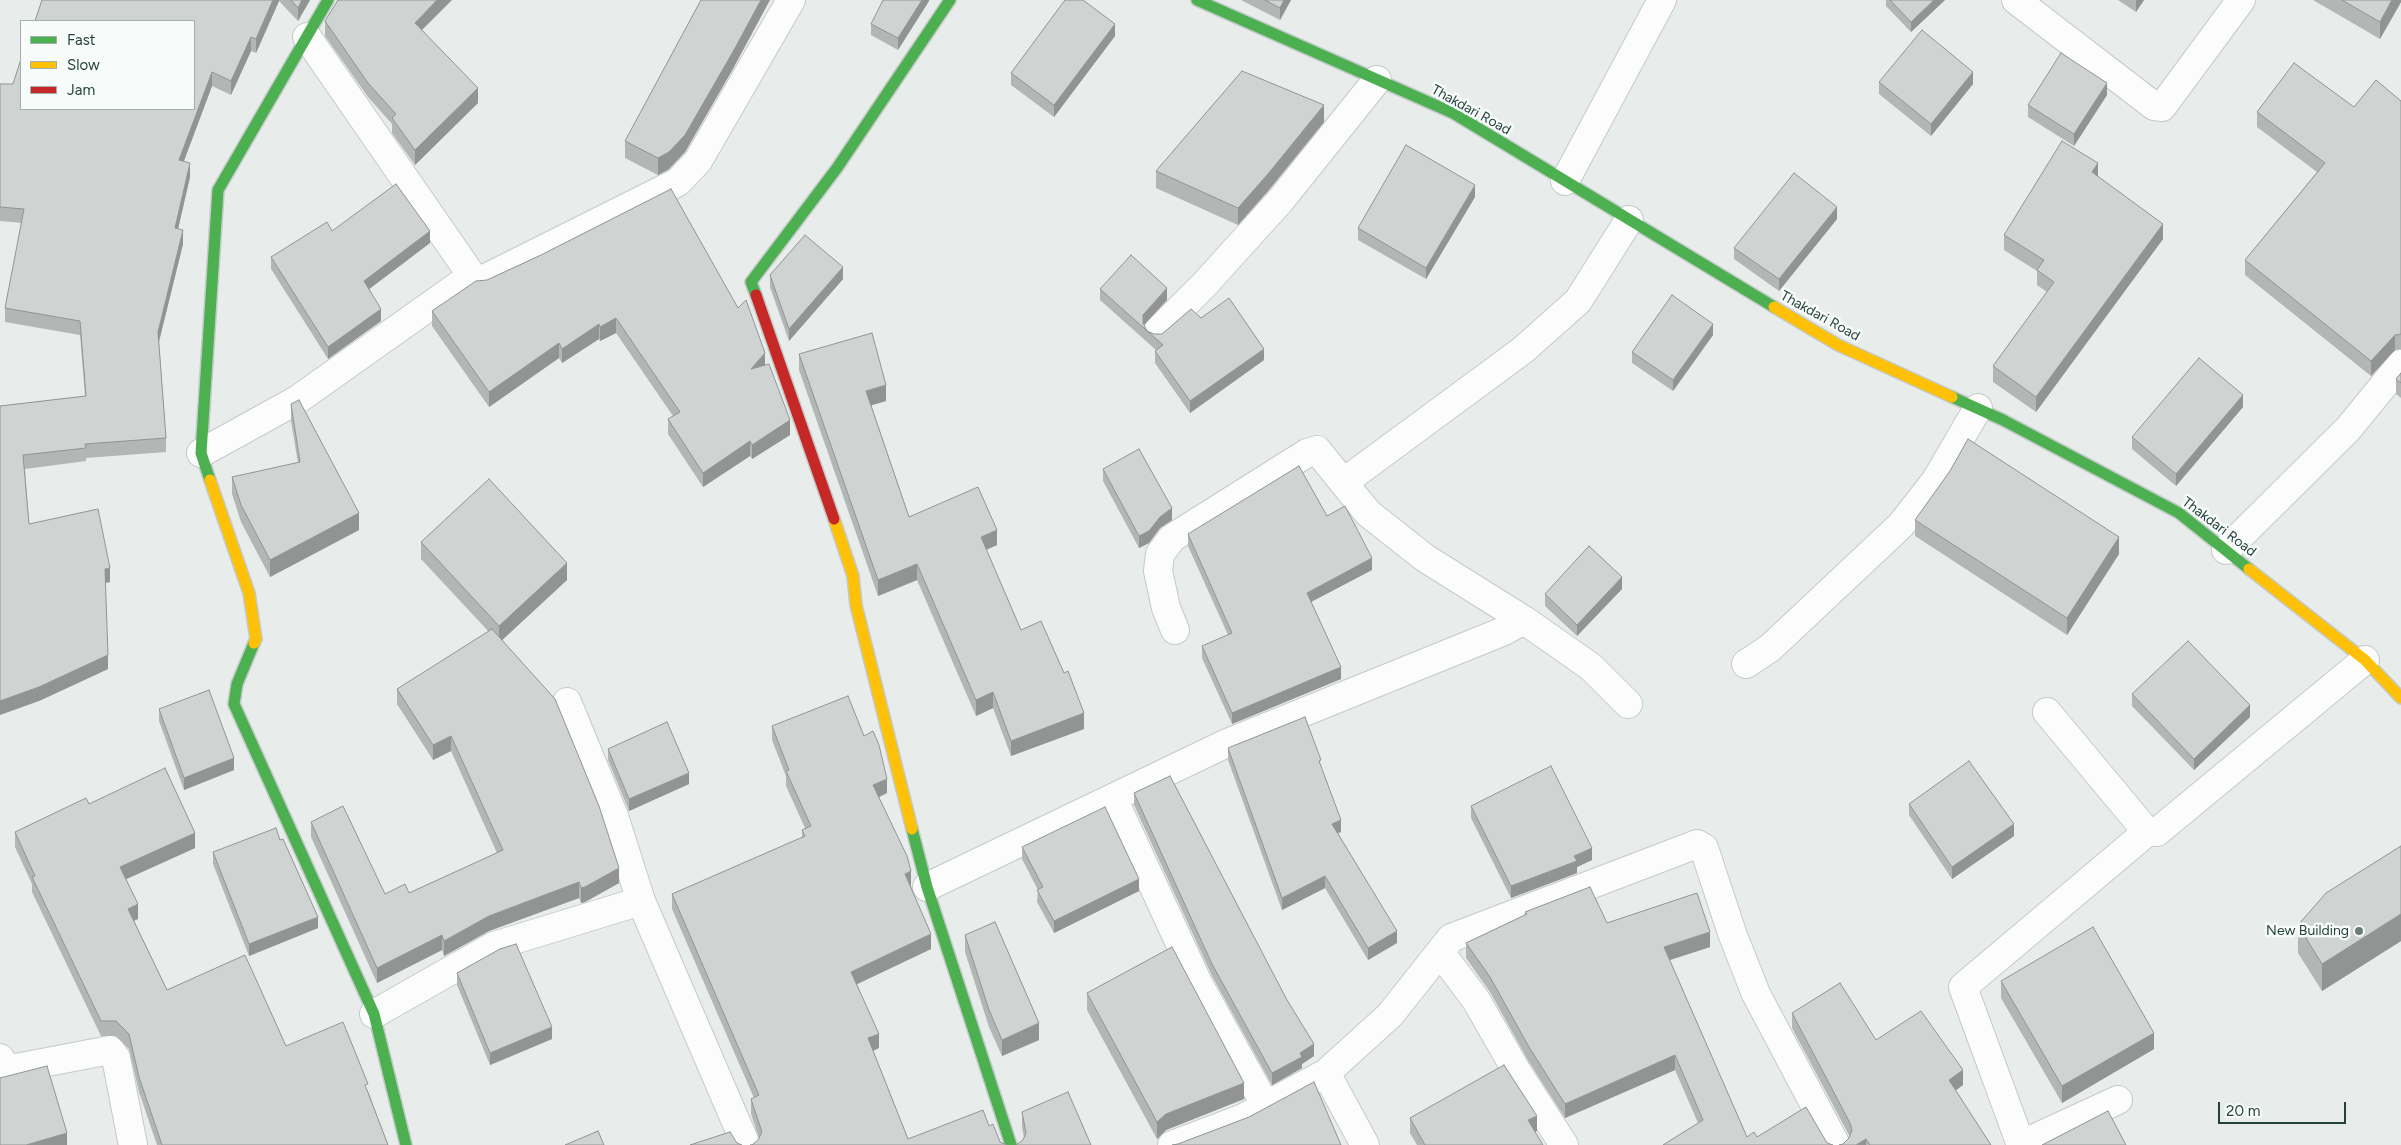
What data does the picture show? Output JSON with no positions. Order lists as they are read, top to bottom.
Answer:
{
  "streets": {
    "street": ["Thakdari Road"]
  },
  "places": ["New Building"],
  "legend": ["Fast", "Slow", "Jam"],
  "scale_bar": "20 m"
}
